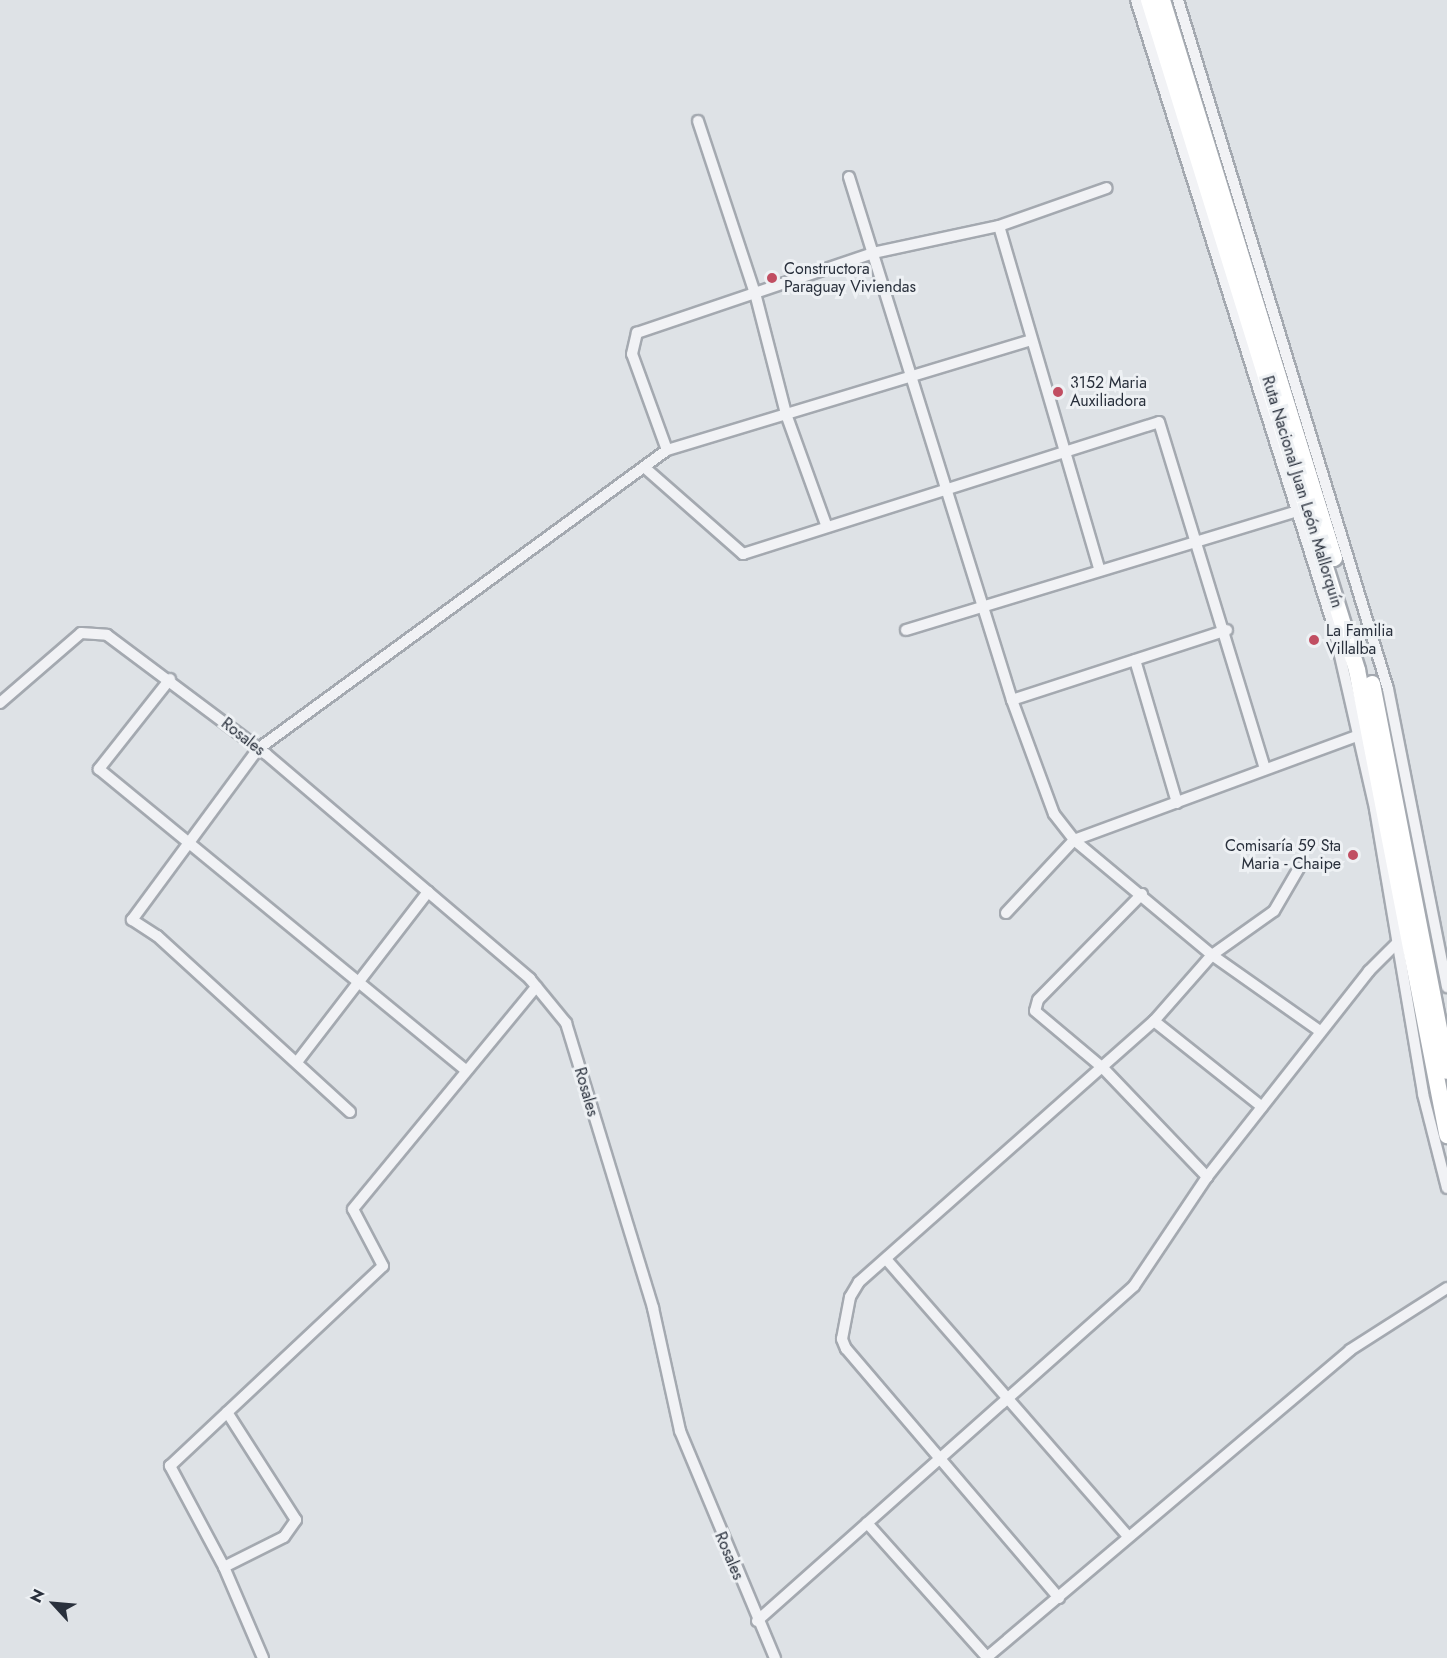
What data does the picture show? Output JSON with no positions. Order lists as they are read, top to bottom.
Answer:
{
  "streets": {
    "highway": ["Ruta Nacional Juan León Mallorquín"],
    "street": ["Rosales"]
  },
  "places": [
    "Constructora Paraguay Viviendas",
    "3152 Maria Auxiliadora",
    "La Familia Villalba",
    "Comisaría 59 Sta Maria - Chaipe"
  ],
  "north": "top left"
}
